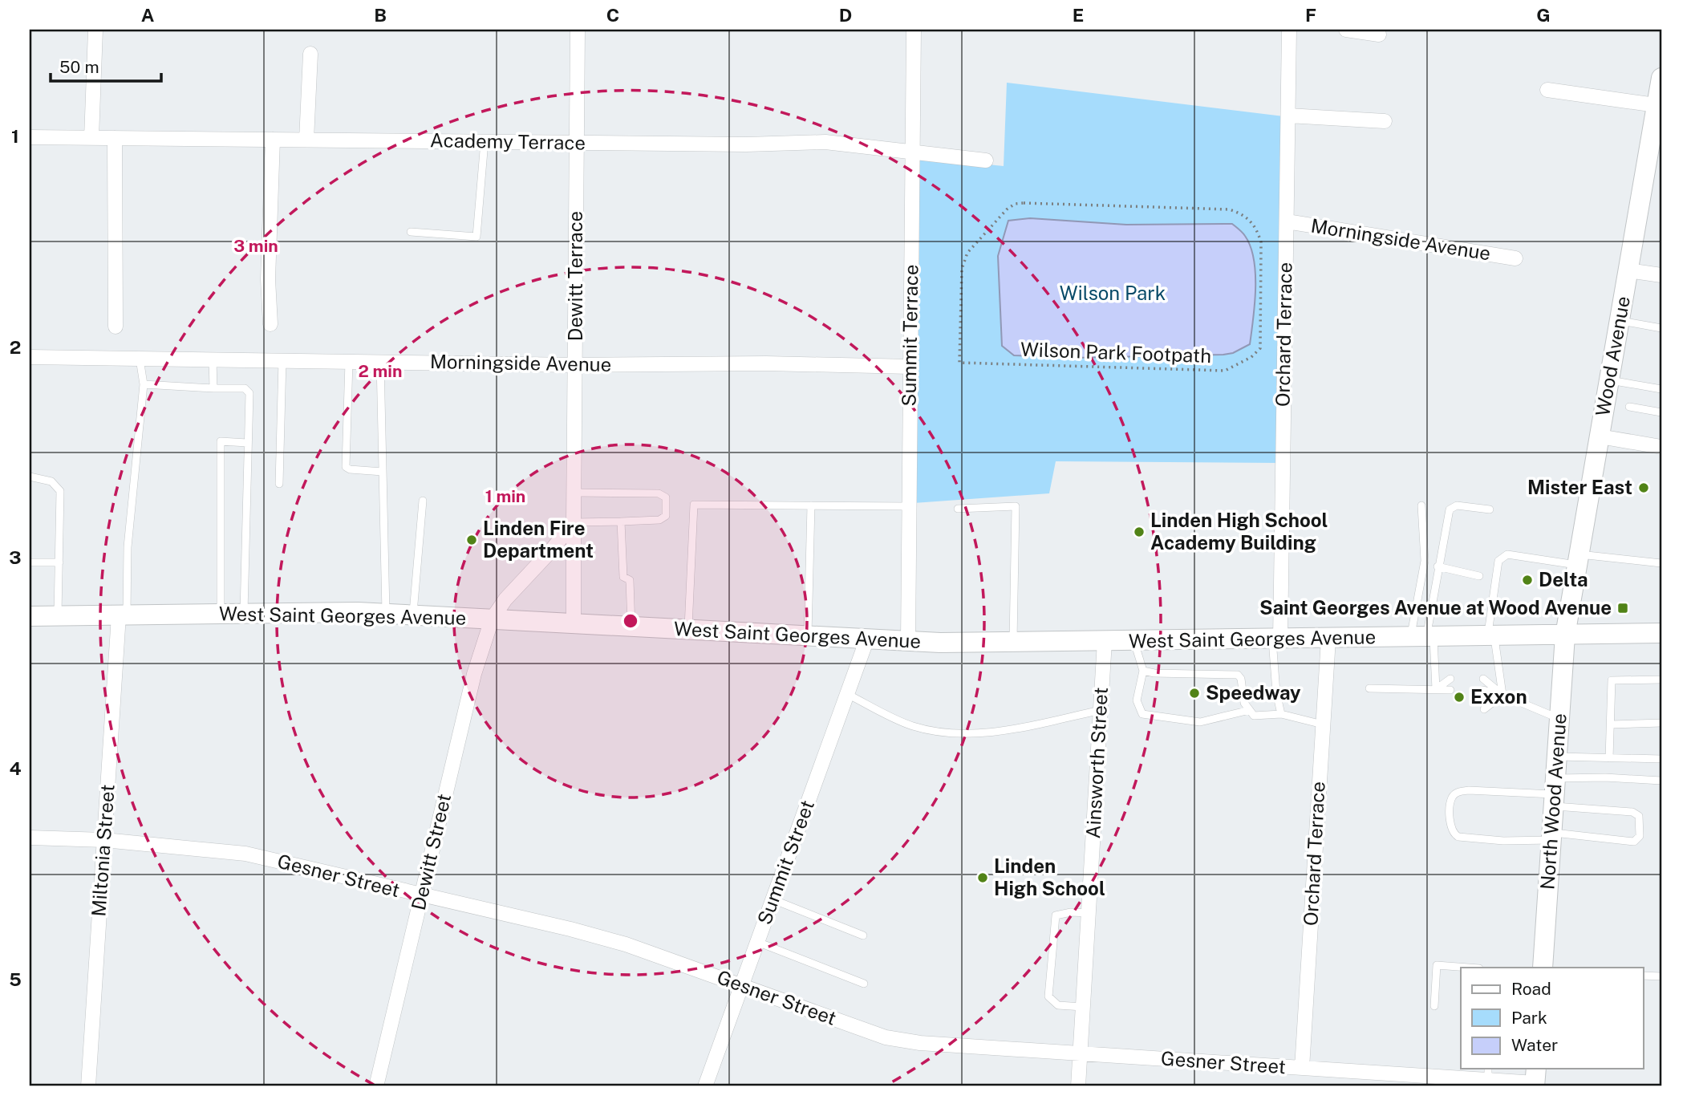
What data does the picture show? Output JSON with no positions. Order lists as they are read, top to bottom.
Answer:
{
  "streets": {
    "main road": ["Wood Avenue", "West Saint Georges Avenue", "North Wood Avenue"],
    "street": [
      "Academy Terrace",
      "Morningside Avenue",
      "Dewitt Terrace",
      "Orchard Terrace",
      "Summit Terrace",
      "Ainsworth Street",
      "Miltonia Street",
      "Dewitt Street",
      "Summit Street",
      "Gesner Street"
    ],
    "path": ["Wilson Park Footpath"]
  },
  "crossings": [
    ["Academy Terrace", "Dewitt Terrace"],
    ["Academy Terrace", "Summit Terrace"],
    ["Morningside Avenue", "Dewitt Terrace"],
    ["Morningside Avenue", "Orchard Terrace"],
    ["Morningside Avenue", "Summit Terrace"],
    ["Dewitt Terrace", "West Saint Georges Avenue"],
    ["Orchard Terrace", "West Saint Georges Avenue"],
    ["Orchard Terrace", "Gesner Street"],
    ["Summit Terrace", "West Saint Georges Avenue"],
    ["Wood Avenue", "West Saint Georges Avenue"],
    ["Wood Avenue", "North Wood Avenue"],
    ["West Saint Georges Avenue", "Ainsworth Street"],
    ["West Saint Georges Avenue", "North Wood Avenue"],
    ["West Saint Georges Avenue", "Miltonia Street"],
    ["West Saint Georges Avenue", "Dewitt Street"],
    ["West Saint Georges Avenue", "Summit Street"],
    ["Ainsworth Street", "Gesner Street"],
    ["Miltonia Street", "Gesner Street"],
    ["Dewitt Street", "Gesner Street"],
    ["Summit Street", "Gesner Street"]
  ],
  "parks": ["Wilson Park"],
  "places": {
    "other": [
      "Mister East",
      "Linden High School Academy Building",
      "Linden Fire Department",
      "Delta",
      "Speedway",
      "Exxon",
      "Linden High School"
    ],
    "transit": ["Saint Georges Avenue at Wood Avenue"]
  },
  "legend": ["Road", "Park", "Water"],
  "scale_bar": "50 m",
  "grid": {
    "columns": [
      "A",
      "B",
      "C",
      "D",
      "E",
      "F",
      "G"
    ],
    "rows": [
      "1",
      "2",
      "3",
      "4",
      "5"
    ]
  },
  "rings": ["3 min", "2 min", "1 min"]
}
